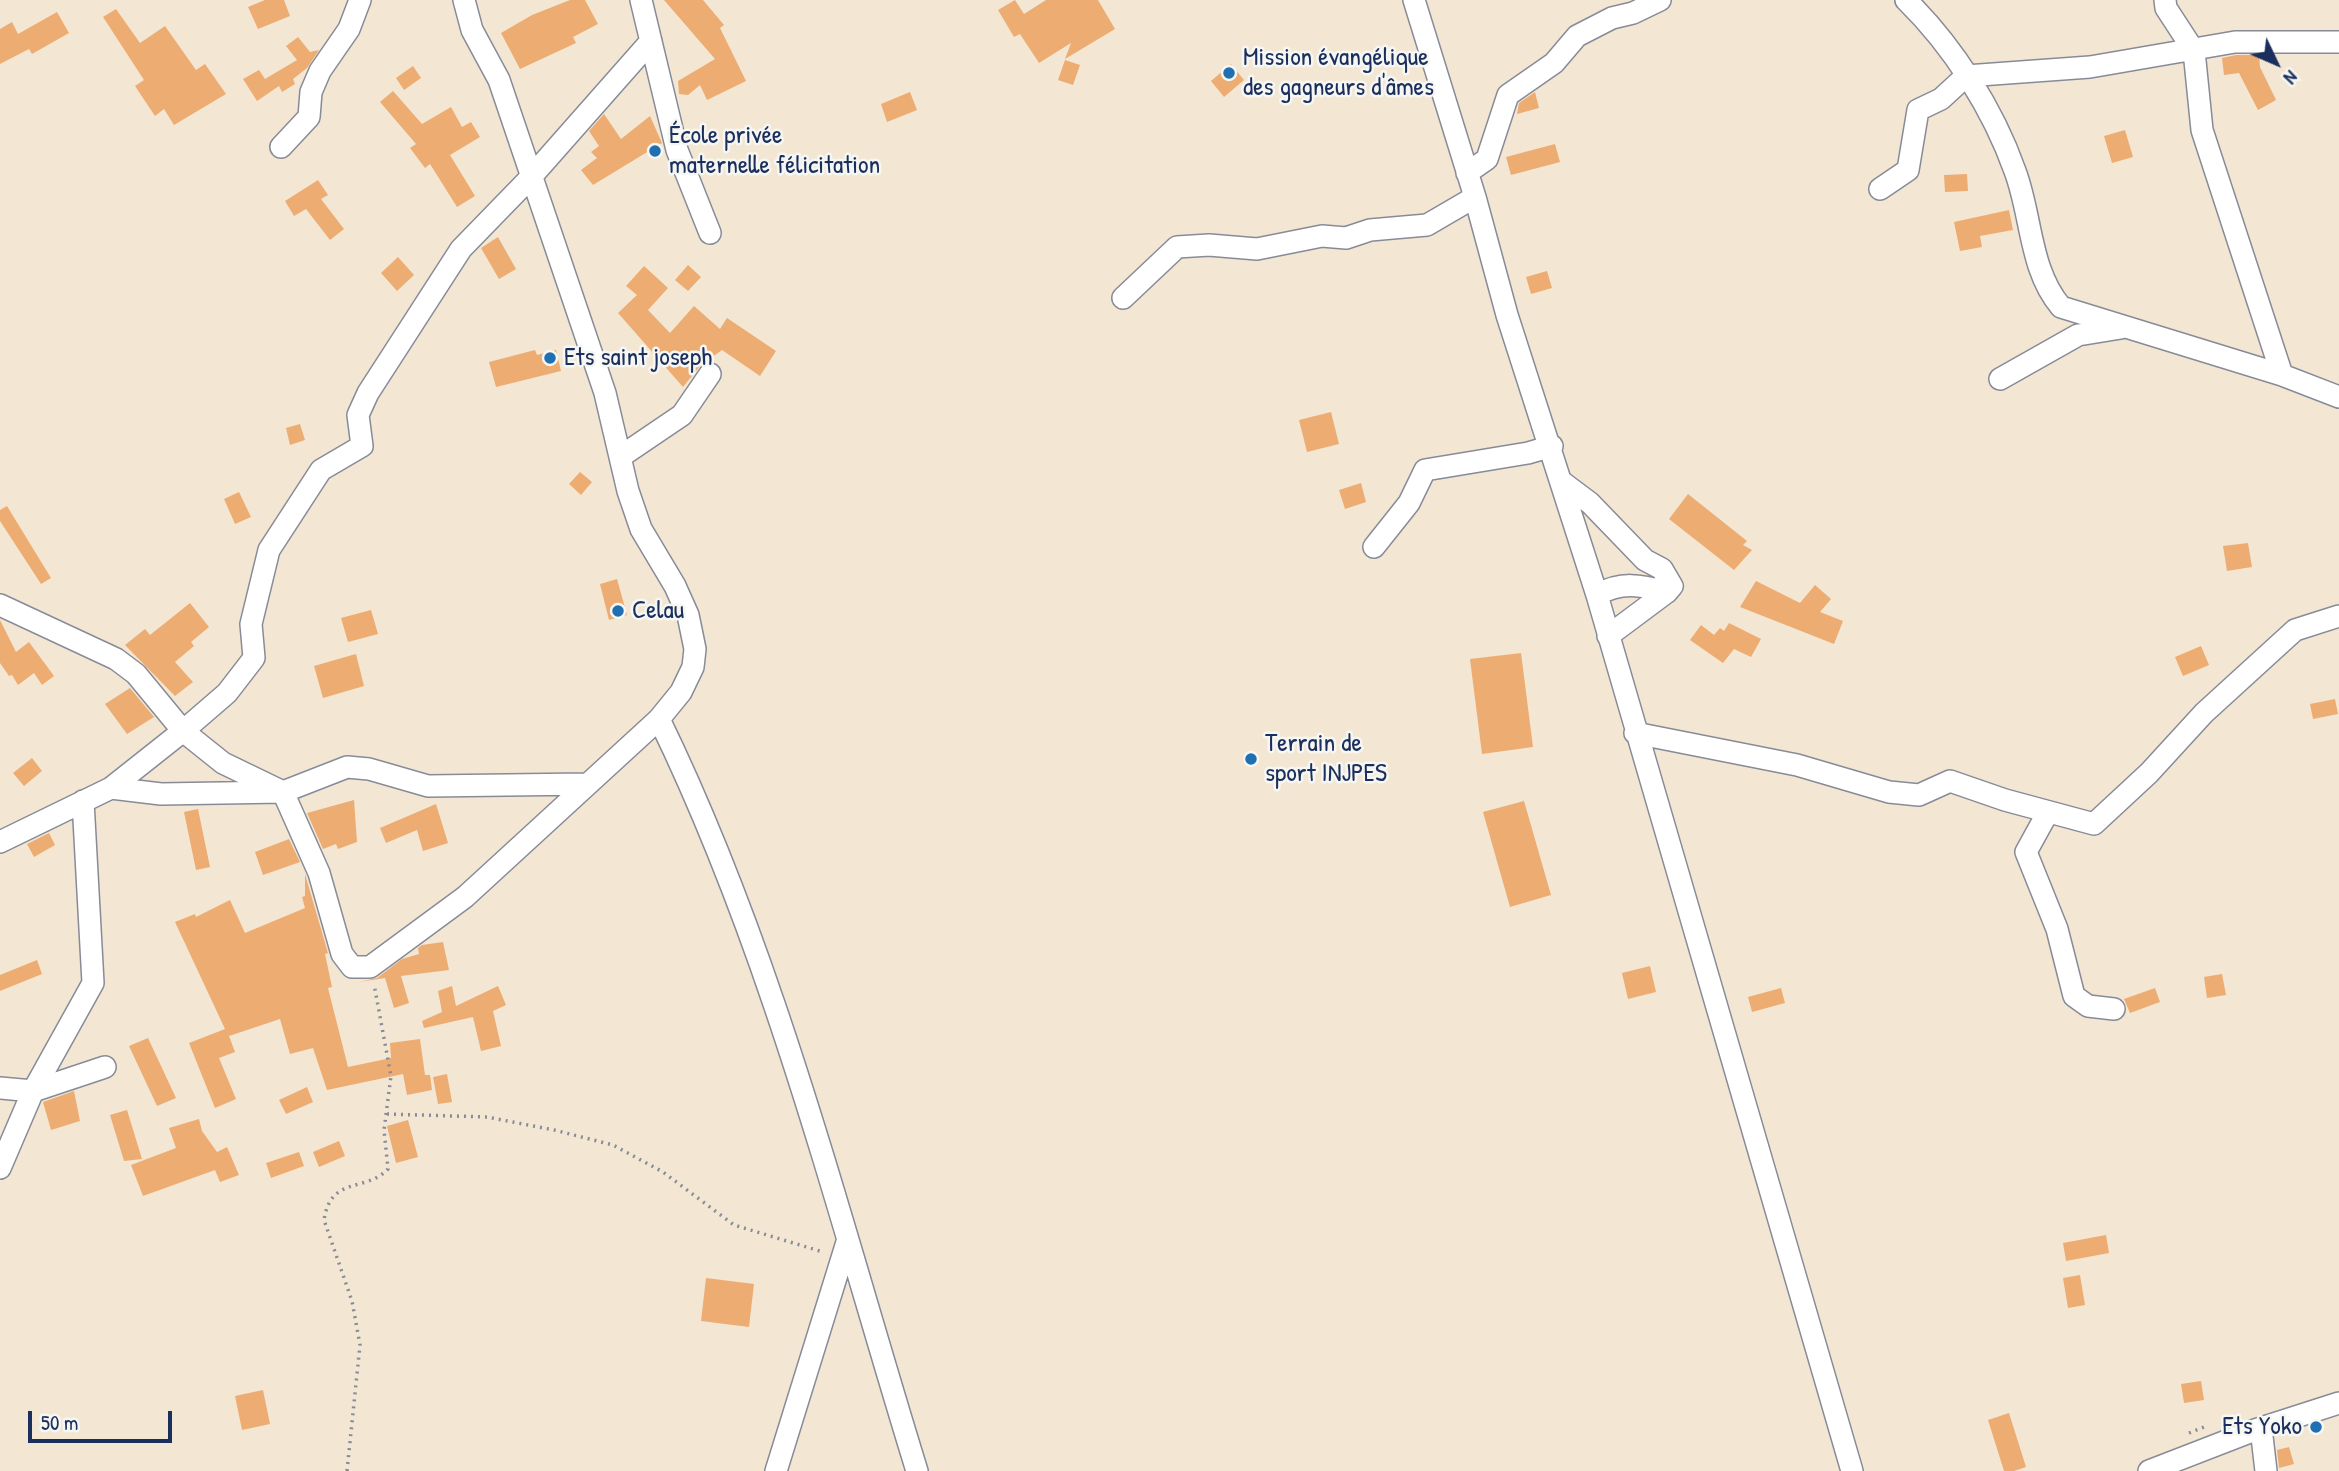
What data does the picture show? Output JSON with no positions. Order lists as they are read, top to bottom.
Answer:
{
  "places": [
    "Mission évangélique des gagneurs d'âmes",
    "École privée maternelle félicitation",
    "Ets saint joseph",
    "Celau",
    "Terrain de sport INJPES",
    "Ets Yoko"
  ],
  "scale_bar": "50 m",
  "north": "bottom right"
}
